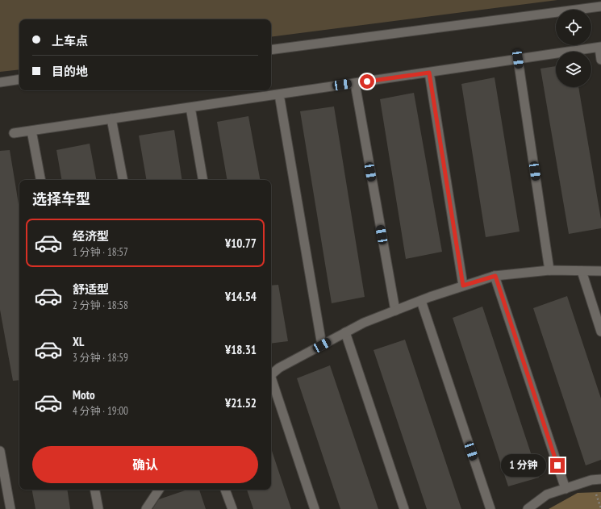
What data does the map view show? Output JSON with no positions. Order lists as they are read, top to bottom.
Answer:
{
  "page": {
    "banner": ["上车点", "目的地"],
    "heading": "选择车型",
    "list": [
      {
        "name": "经济型",
        "note": "1 分钟 · 18:57",
        "value": "¥10.77"
      },
      {
        "name": "舒适型",
        "note": "2 分钟 · 18:58",
        "value": "¥14.54"
      },
      {
        "name": "XL",
        "note": "3 分钟 · 18:59",
        "value": "¥18.31"
      },
      {
        "name": "Moto",
        "note": "4 分钟 · 19:00",
        "value": "¥21.52"
      }
    ],
    "buttons": "确认",
    "bubble": "1 分钟"
  }
}
